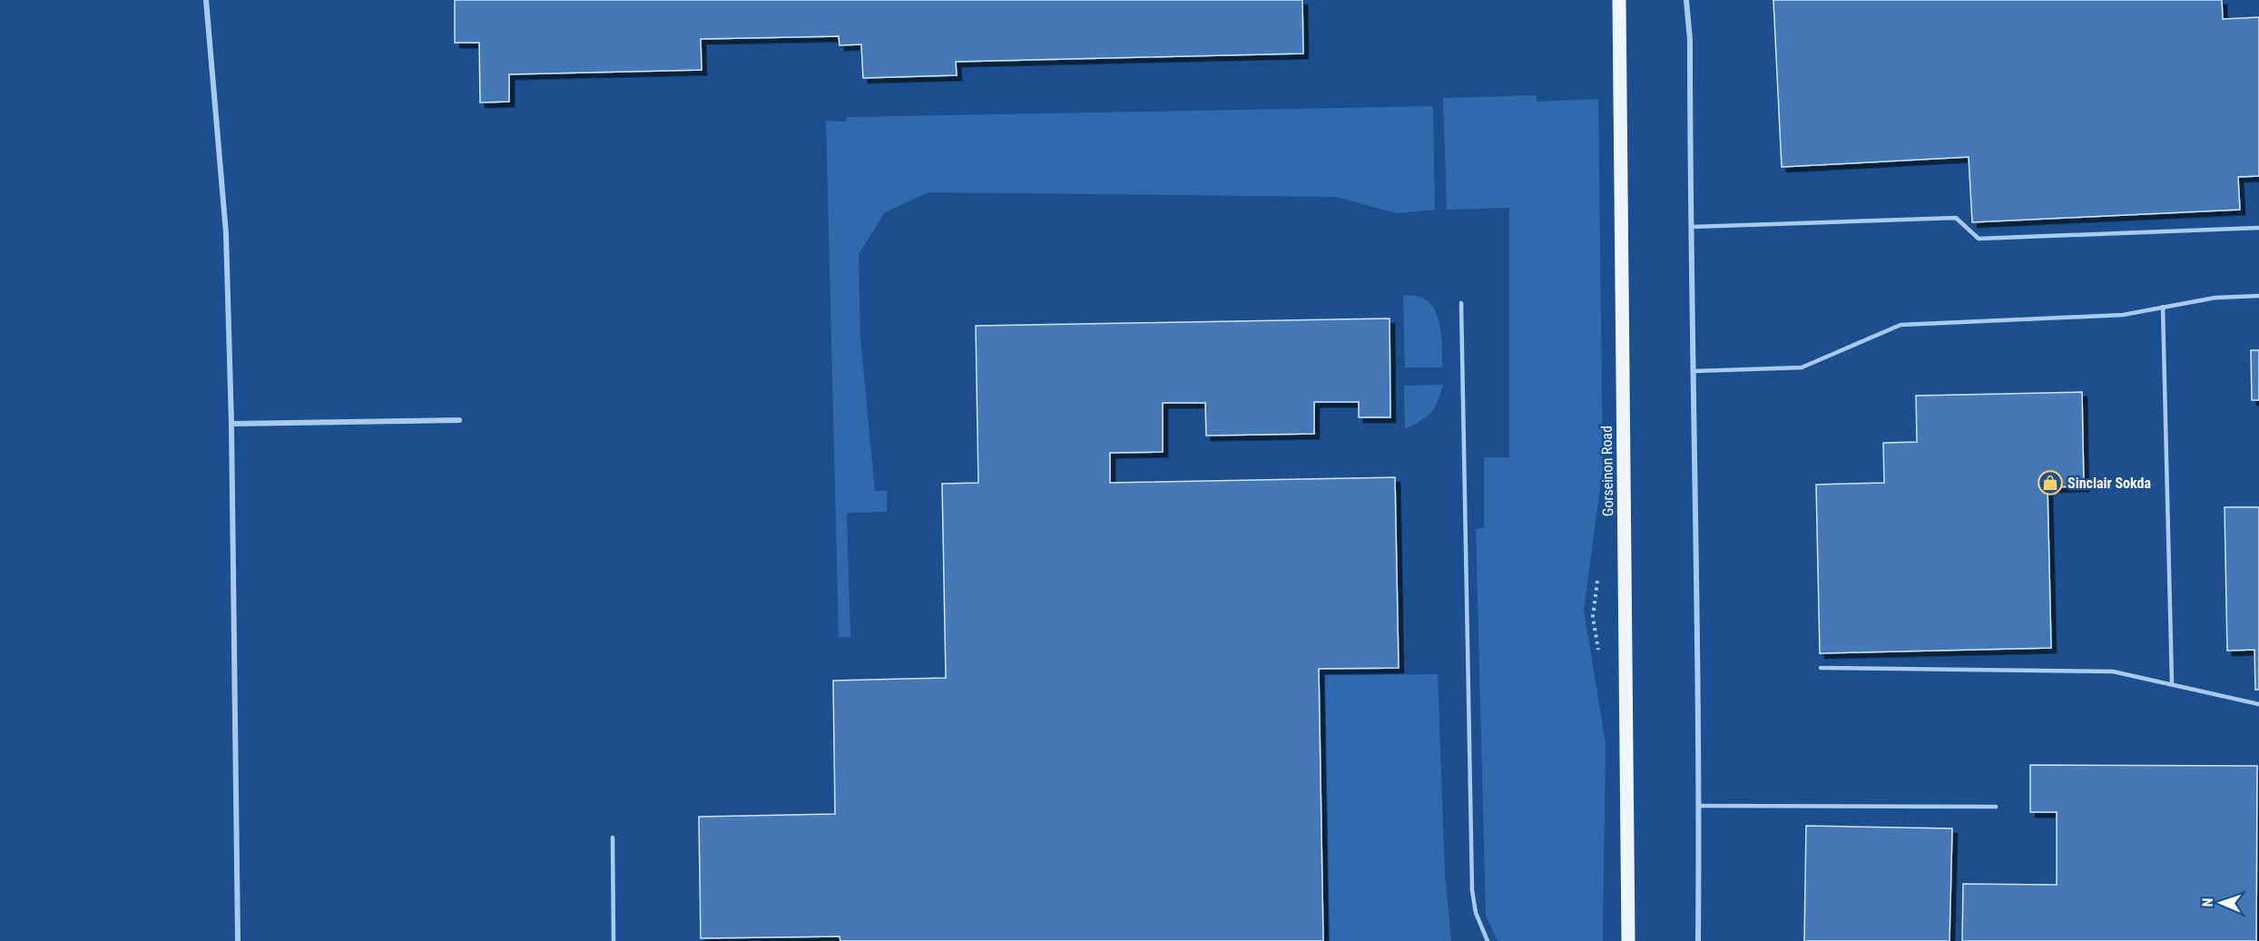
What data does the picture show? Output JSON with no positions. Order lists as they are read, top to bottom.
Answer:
{
  "streets": {
    "main road": ["Gorseinon Road"]
  },
  "places": {
    "shop": ["Sinclair Sokda"]
  },
  "north": "left"
}
